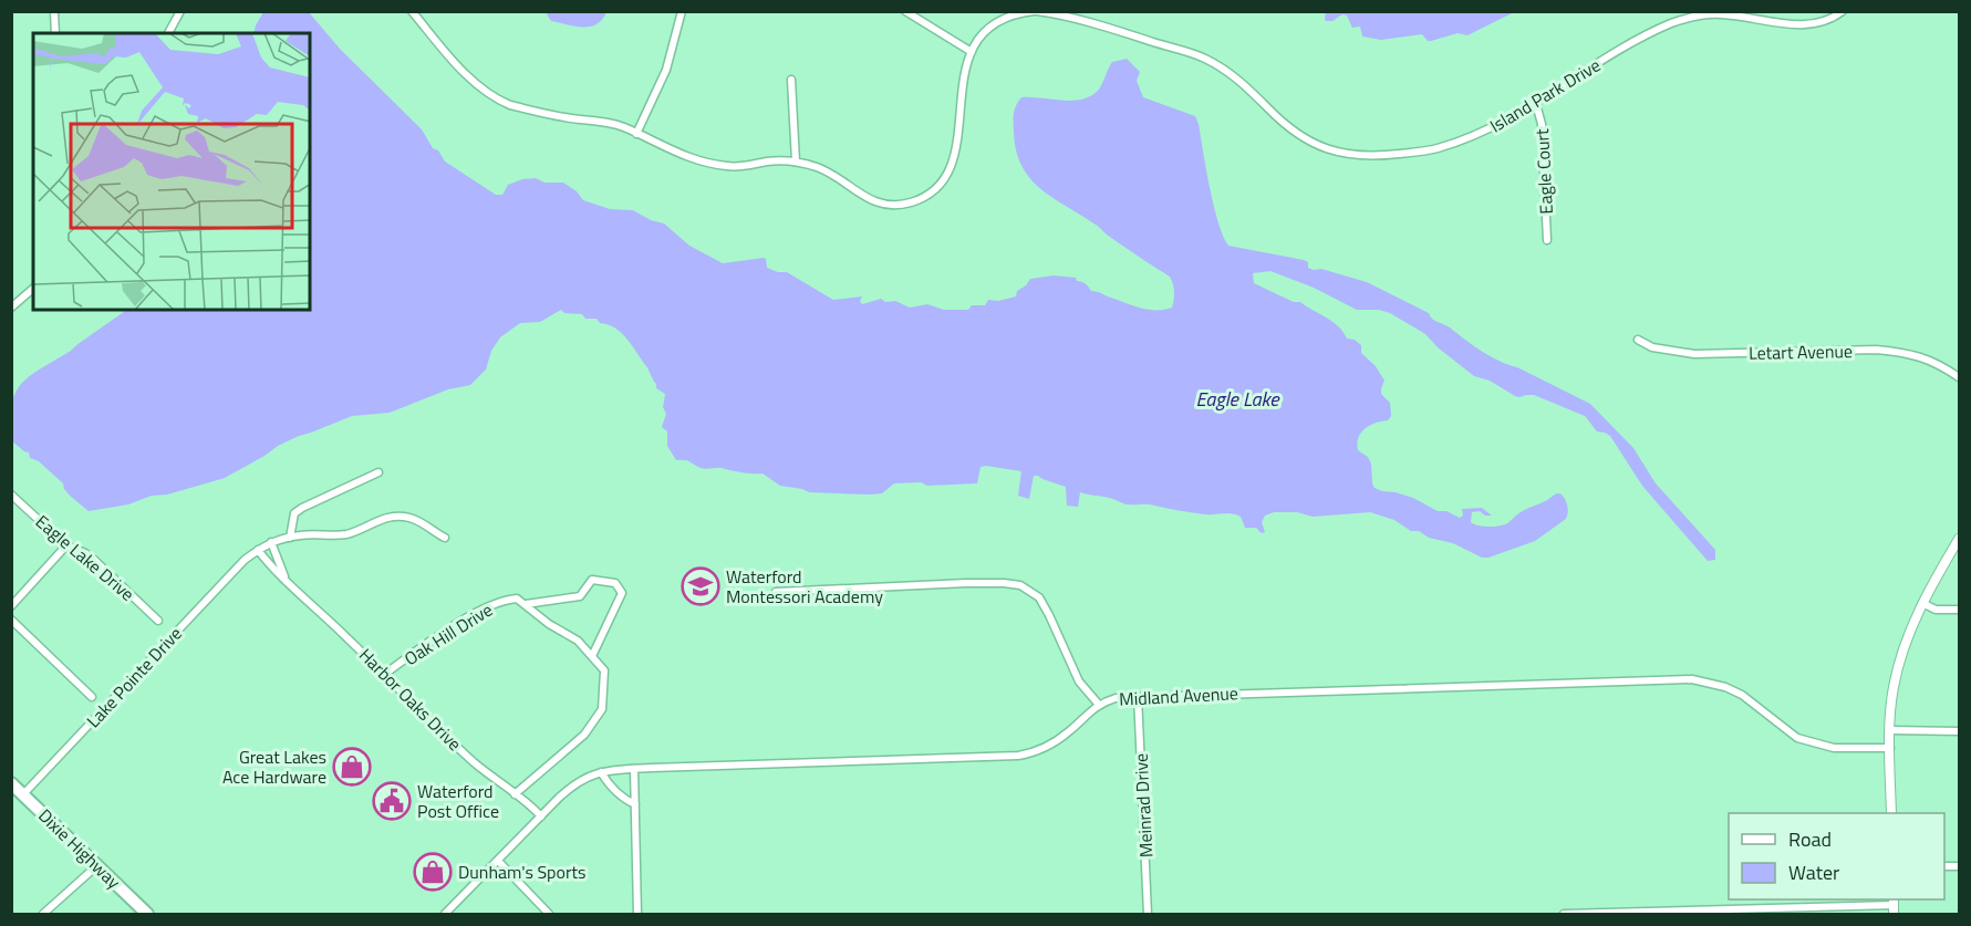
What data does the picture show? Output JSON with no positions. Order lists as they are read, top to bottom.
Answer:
{
  "streets": {
    "main road": ["Dixie Highway"],
    "street": [
      "Island Park Drive",
      "Eagle Court",
      "Letart Avenue",
      "Eagle Lake Drive",
      "Oak Hill Drive",
      "Lake Pointe Drive",
      "Midland Avenue",
      "Harbor Oaks Drive",
      "Meinrad Drive"
    ]
  },
  "crossings": [
    ["Island Park Drive", "Eagle Court"],
    ["Oak Hill Drive", "Harbor Oaks Drive"],
    ["Lake Pointe Drive", "Harbor Oaks Drive"],
    ["Lake Pointe Drive", "Dixie Highway"],
    ["Midland Avenue", "Harbor Oaks Drive"],
    ["Midland Avenue", "Meinrad Drive"]
  ],
  "water": ["Eagle Lake"],
  "places": {
    "school or university": ["Waterford Montessori Academy"],
    "shop": ["Great Lakes Ace Hardware", "Dunham's Sports"],
    "public building": ["Waterford Post Office"]
  },
  "legend": ["Road", "Water"]
}
